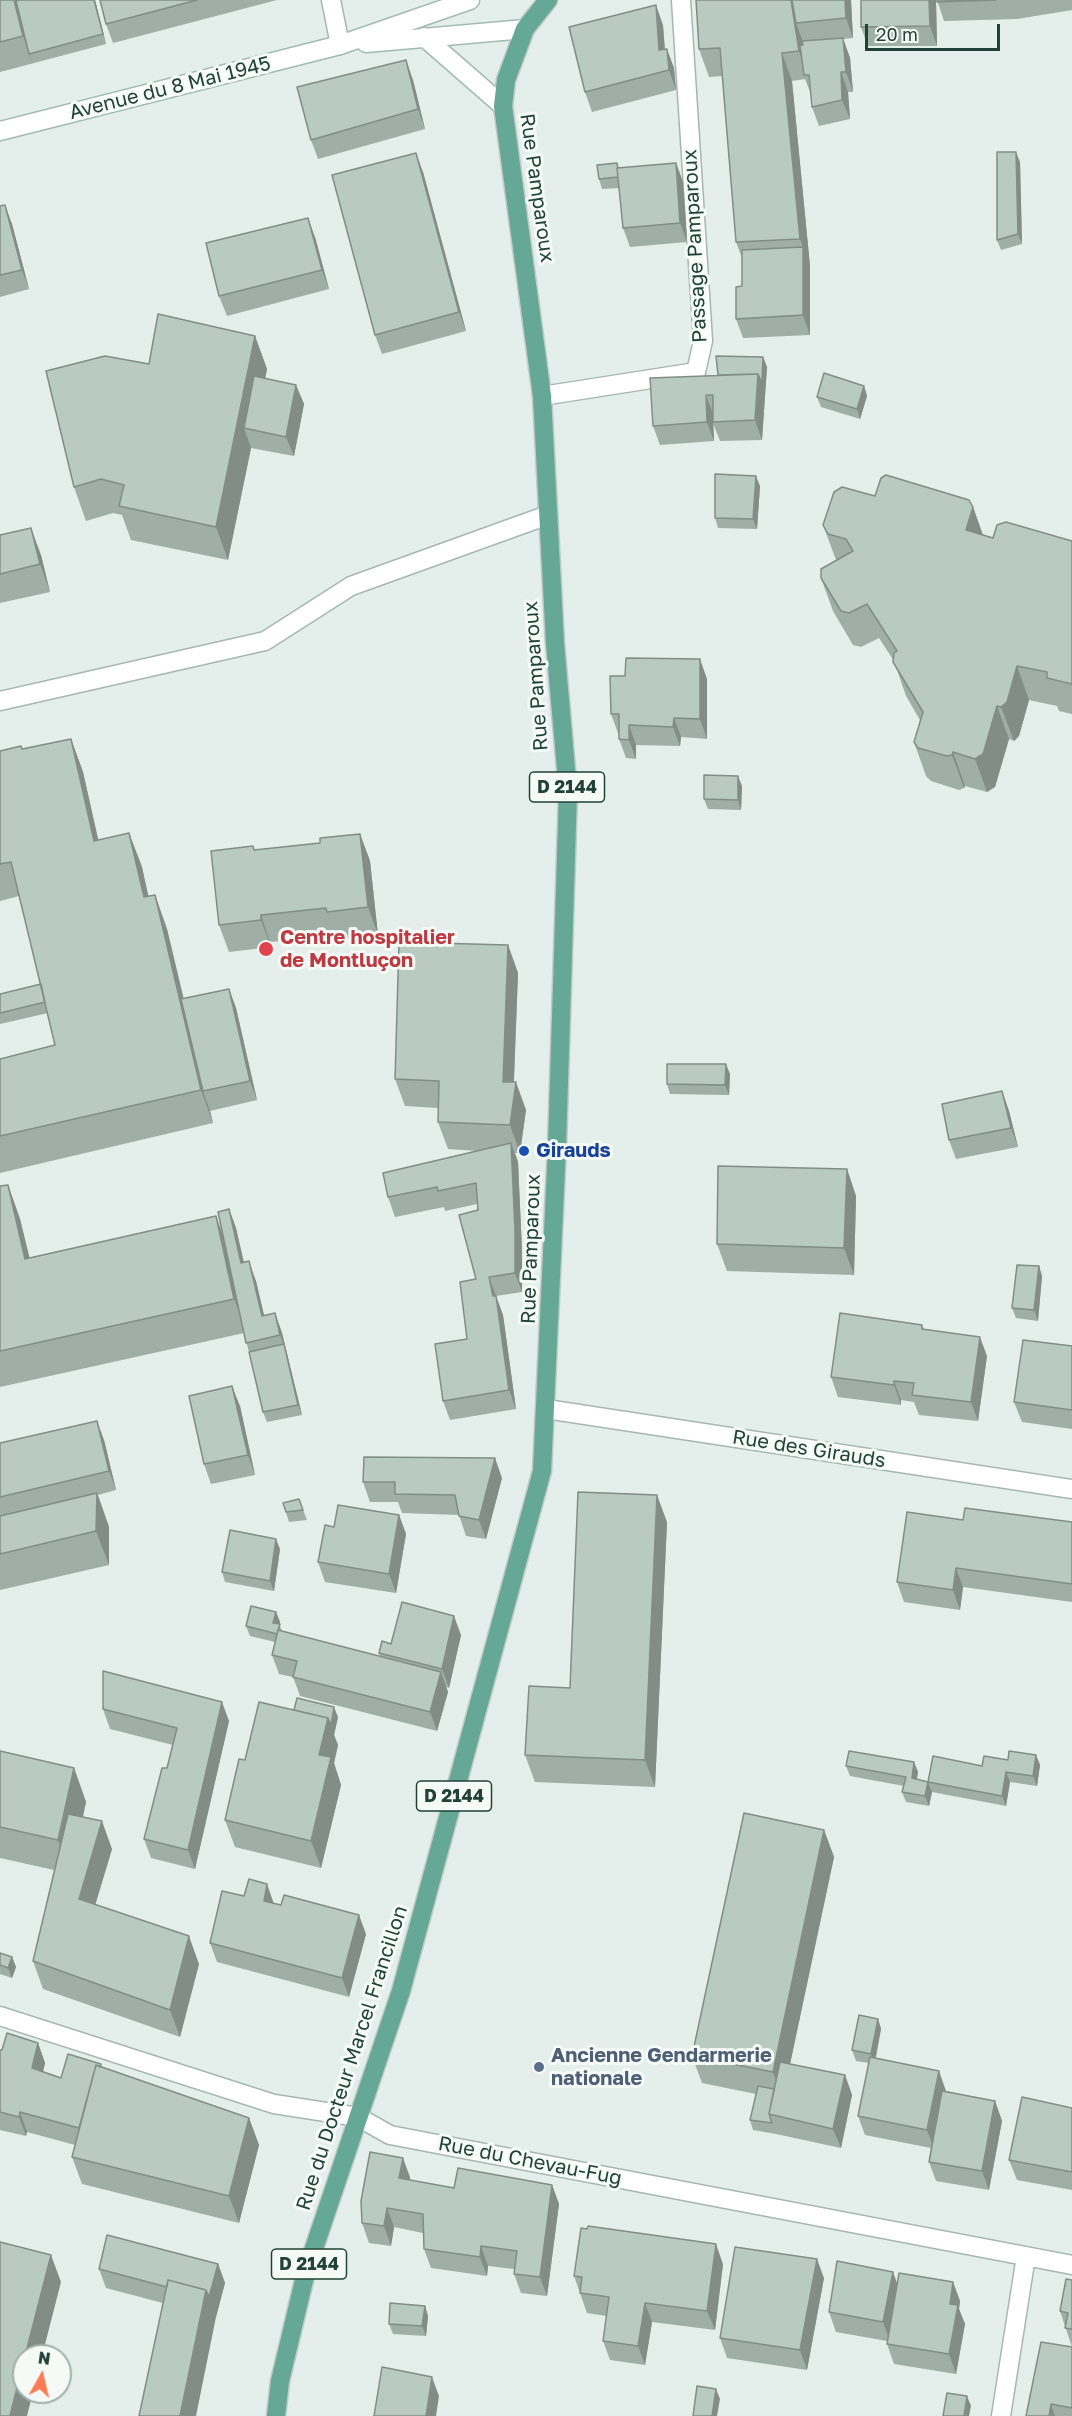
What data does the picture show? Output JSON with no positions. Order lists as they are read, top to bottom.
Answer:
{
  "streets": {
    "main road": ["Rue Pamparoux", "D 2144", "Rue du Docteur Marcel Francillon"],
    "street": [
      "Avenue du 8 Mai 1945",
      "Passage Pamparoux",
      "Rue des Girauds",
      "Rue du Chevau-Fug"
    ]
  },
  "crossings": [
    ["Avenue du 8 Mai 1945", "Rue Pamparoux"],
    ["Rue Pamparoux", "Passage Pamparoux"],
    ["Rue Pamparoux", "Rue des Girauds"],
    ["Rue Pamparoux", "Rue du Docteur Marcel Francillon"],
    ["Rue du Docteur Marcel Francillon", "Rue du Chevau-Fug"]
  ],
  "places": ["Centre hospitalier de Montluçon", "Girauds", "Ancienne Gendarmerie nationale"],
  "scale_bar": "20 m",
  "north": "top"
}
